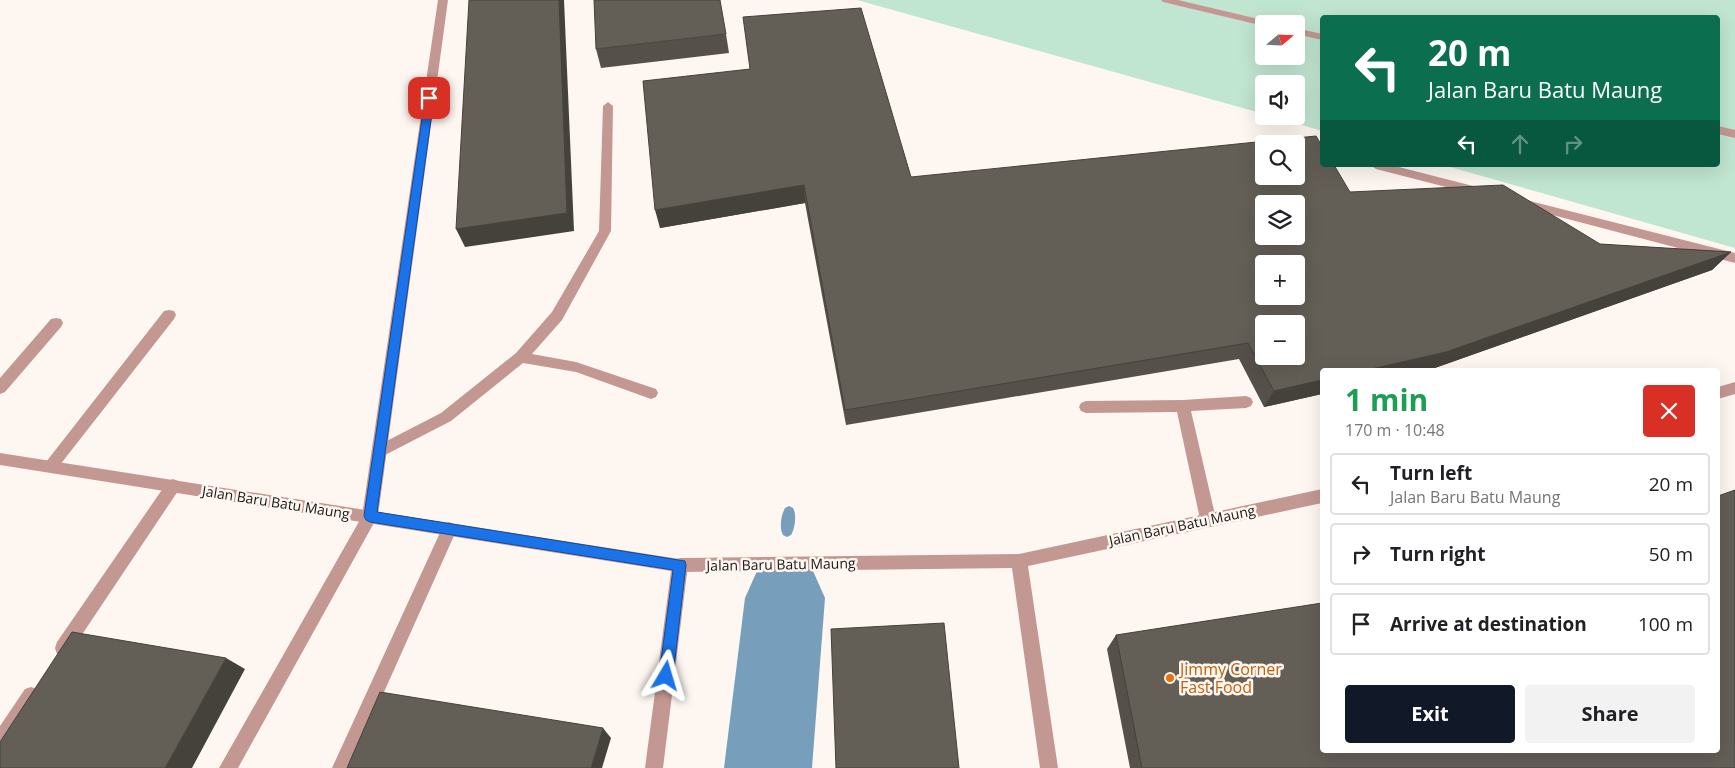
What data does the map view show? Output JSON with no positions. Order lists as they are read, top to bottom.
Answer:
{
  "streets": {
    "street": ["Jalan Baru Batu Maung"]
  },
  "places": ["Jimmy Corner Fast Food"],
  "north": "right",
  "page": {
    "map_buttons": ["+", "−"],
    "turn": ["20 m", "Jalan Baru Batu Maung"],
    "heading": ["1 min", "170 m · 10:48"],
    "list": [
      {
        "name": "Turn left",
        "note": "Jalan Baru Batu Maung",
        "value": "20 m"
      },
      {
        "name": "Turn right",
        "value": "50 m"
      },
      {
        "name": "Arrive at destination",
        "value": "100 m"
      }
    ],
    "buttons": ["Exit", "Share"]
  }
}
